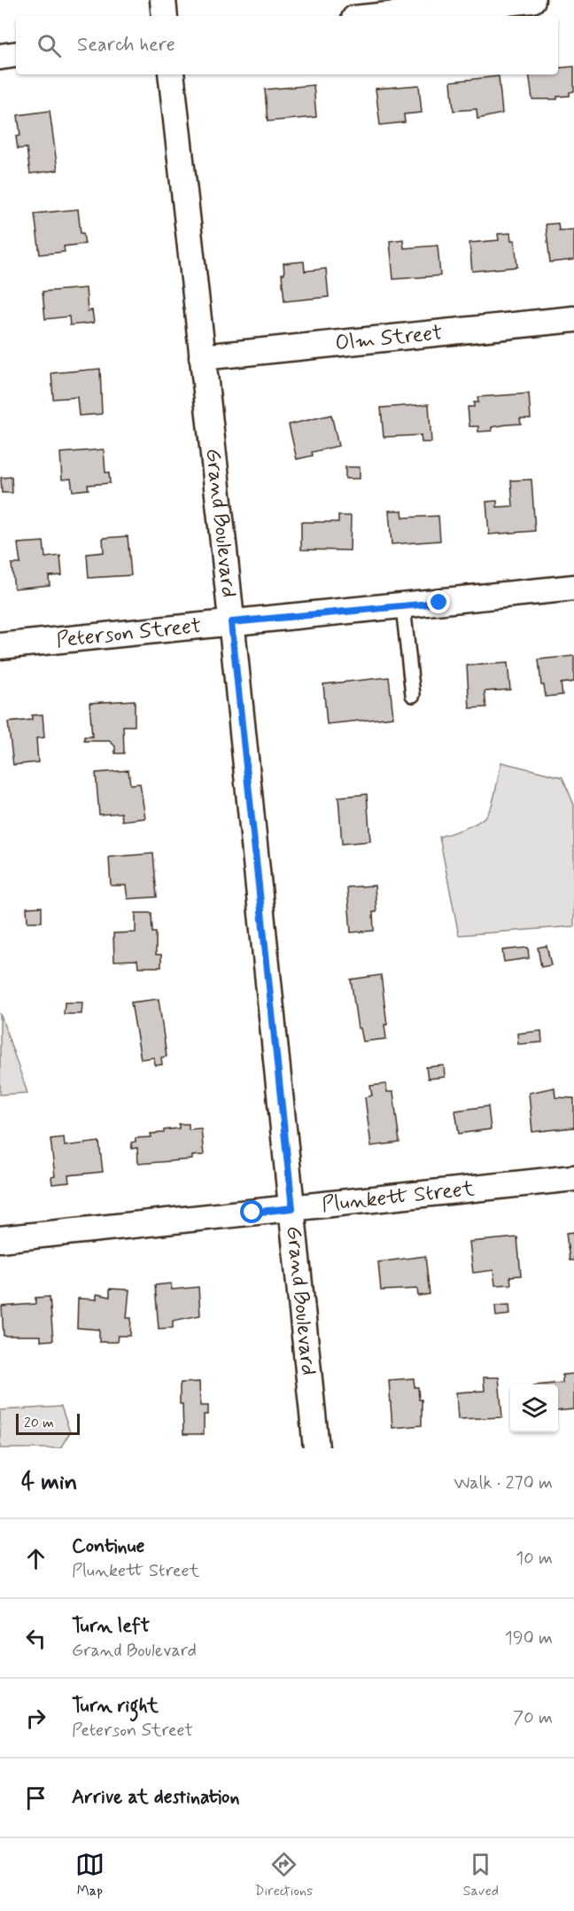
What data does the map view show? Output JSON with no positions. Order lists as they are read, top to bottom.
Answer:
{
  "streets": {
    "street": [
      "Olm Street",
      "Grand Boulevard",
      "Peterson Street",
      "Plunkett Street"
    ]
  },
  "crossings": [
    ["Olm Street", "Grand Boulevard"],
    ["Grand Boulevard", "Peterson Street"],
    ["Grand Boulevard", "Plunkett Street"]
  ],
  "scale_bar": "20 m",
  "page": {
    "search": "Search here",
    "scale": "20 m",
    "heading": ["4 min", "Walk · 270 m"],
    "list": [
      ["Continue", "Plunkett Street", "10 m"],
      ["Turn left", "Grand Boulevard", "190 m"],
      ["Turn right", "Peterson Street", "70 m"],
      "Arrive at destination"
    ],
    "nav": ["Map", "Directions", "Saved"]
  }
}
